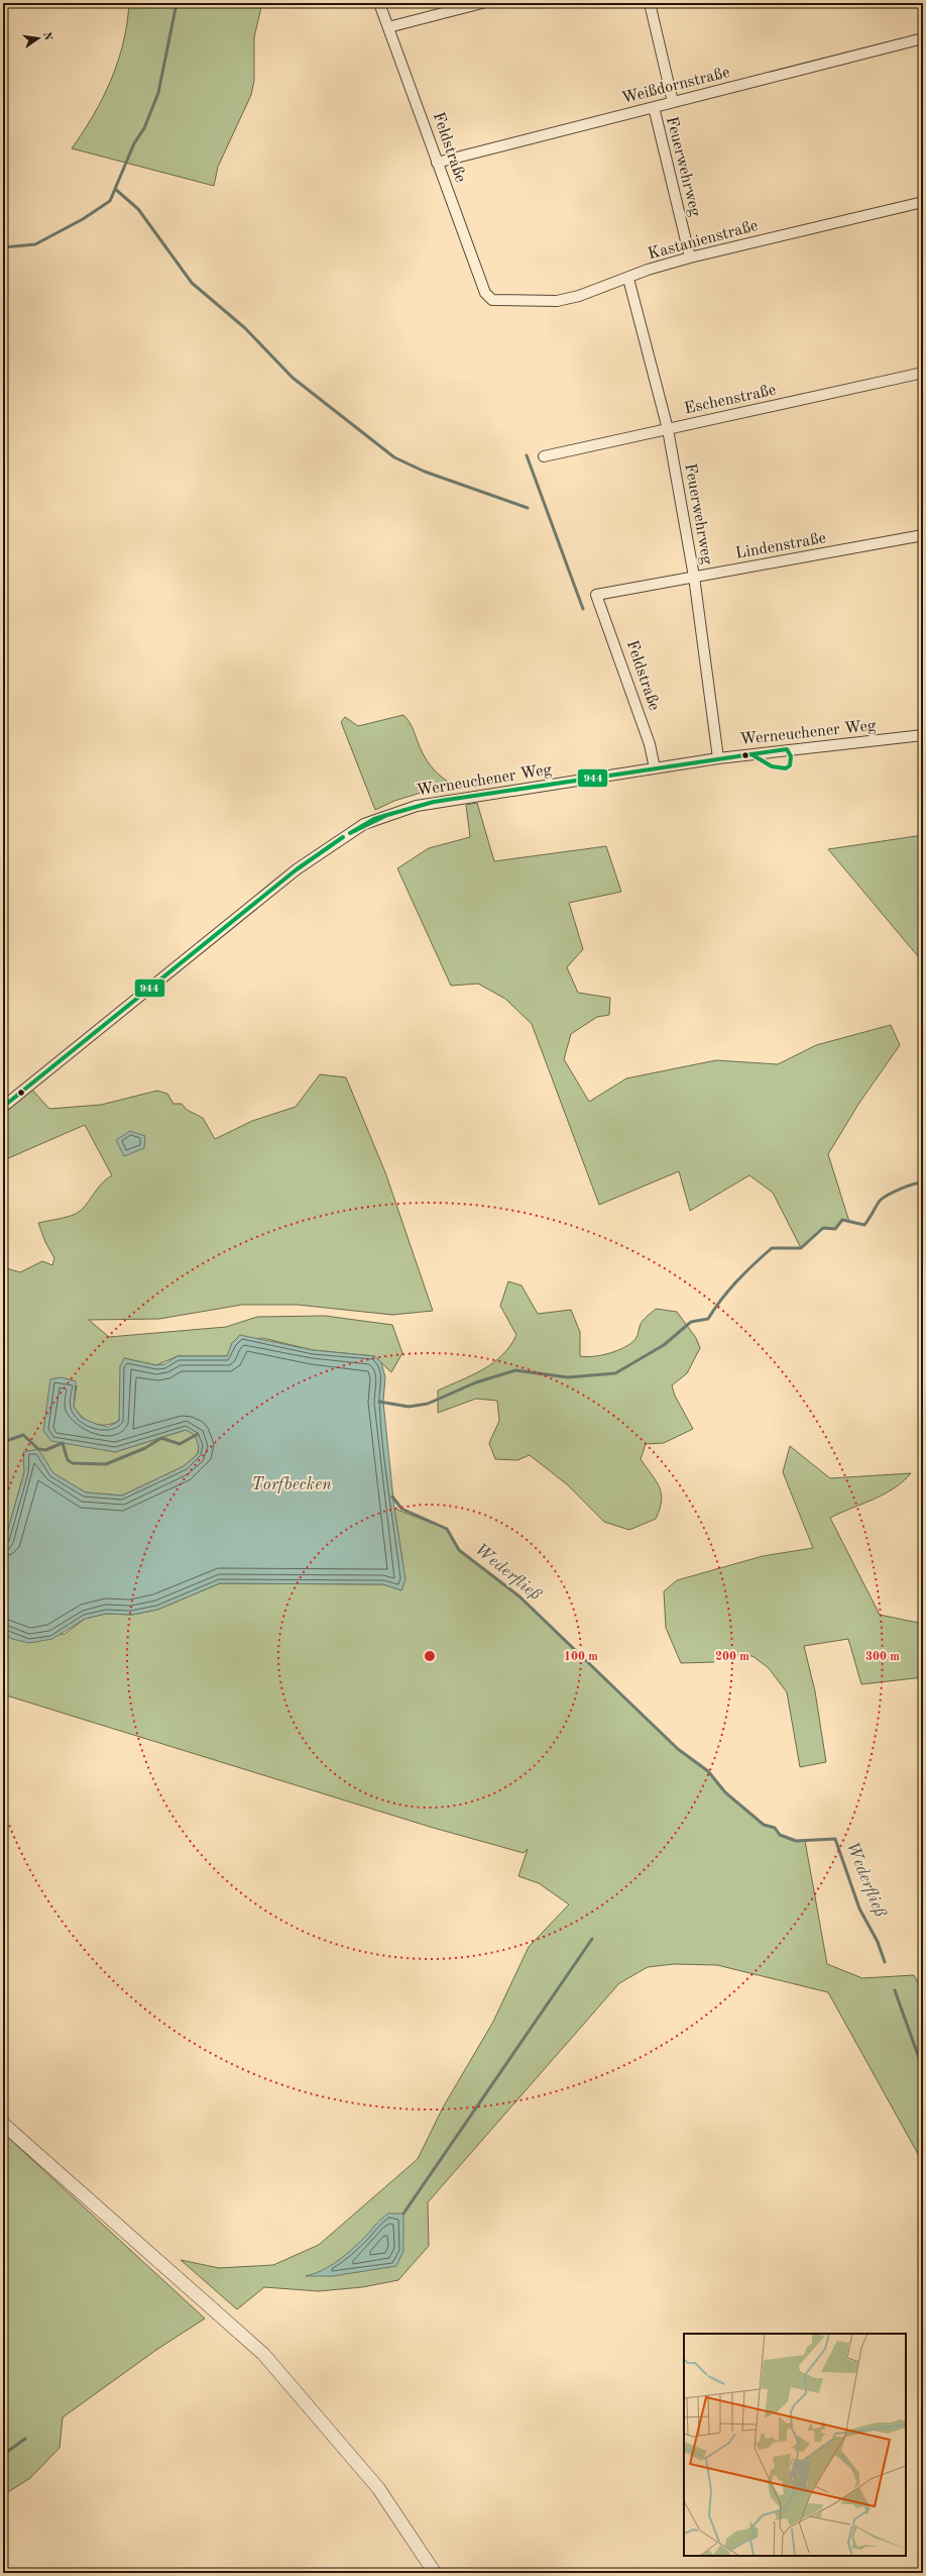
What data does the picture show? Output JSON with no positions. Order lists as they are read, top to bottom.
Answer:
{
  "streets": {
    "street": [
      "Weißdornstraße",
      "Feldstraße",
      "Feuerwehrweg",
      "Kastanienstraße",
      "Eschenstraße",
      "Lindenstraße",
      "Werneuchener Weg"
    ]
  },
  "crossings": [
    ["Weißdornstraße", "Feldstraße"],
    ["Weißdornstraße", "Feuerwehrweg"],
    ["Feldstraße", "Kastanienstraße"],
    ["Feldstraße", "Lindenstraße"],
    ["Feldstraße", "Werneuchener Weg"],
    ["Feuerwehrweg", "Kastanienstraße"],
    ["Feuerwehrweg", "Eschenstraße"],
    ["Feuerwehrweg", "Lindenstraße"],
    ["Feuerwehrweg", "Werneuchener Weg"]
  ],
  "water": ["Torfbecken", "Wederfließ"],
  "lines": ["transit line 944"],
  "north": "right",
  "rings": ["100 m", "200 m", "300 m"]
}
